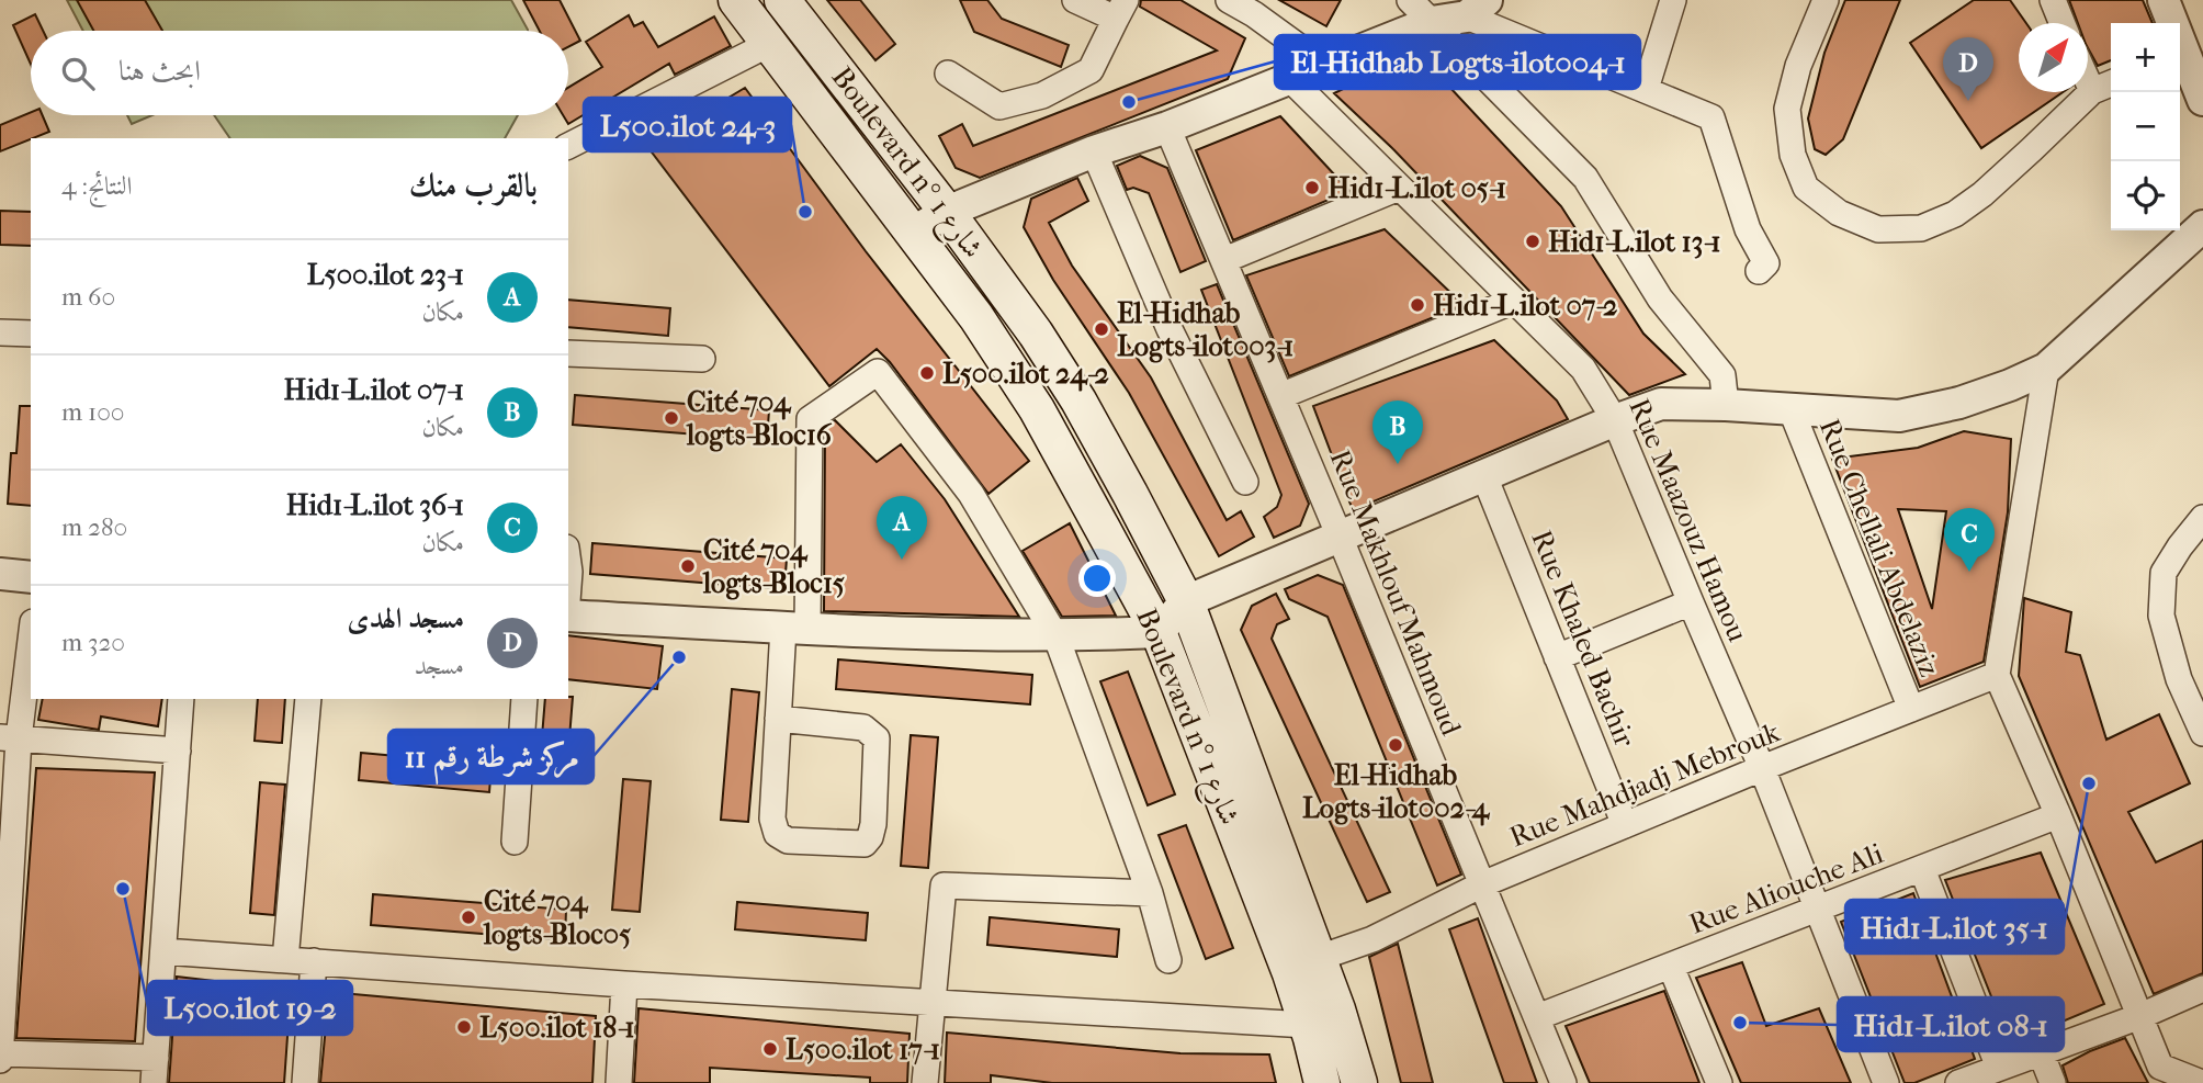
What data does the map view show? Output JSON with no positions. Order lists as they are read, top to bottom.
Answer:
{
  "streets": {
    "main road": ["Boulevard n° شارع 1"],
    "street": [
      "Rue Maazouz Hamou",
      "Rue Chellali Abdelaziz",
      "Rue Makhlouf Mahmoud",
      "Rue Khaled Bachir",
      "Rue Mahdjadj Mebrouk",
      "Rue Aliouche Ali"
    ]
  },
  "crossings": [
    ["Boulevard n° شارع 1", "Rue Mahdjadj Mebrouk"],
    ["Rue Maazouz Hamou", "Rue Mahdjadj Mebrouk"],
    ["Rue Maazouz Hamou", "Rue Aliouche Ali"],
    ["Rue Chellali Abdelaziz", "Rue Mahdjadj Mebrouk"],
    ["Rue Makhlouf Mahmoud", "Rue Mahdjadj Mebrouk"],
    ["Rue Makhlouf Mahmoud", "Rue Aliouche Ali"],
    ["Rue Khaled Bachir", "Rue Mahdjadj Mebrouk"]
  ],
  "places": [
    "El-Hidhab Logts-ilot004-1",
    "Hid1-L.ilot 05-1",
    "L500.ilot 24-3",
    "Hid1-L.ilot 13-1",
    "Hid1-L.ilot 07-2",
    "El-Hidhab Logts-ilot003-1",
    "L500.ilot 24-2",
    "Cité 704 logts-Bloc16",
    "Cité 704 logts-Bloc15",
    "مركز شرطة رقم 11",
    "El-Hidhab Logts-ilot002-4",
    "Hid1-L.ilot 35-1",
    "L500.ilot 19-2",
    "Cité 704 logts-Bloc05",
    "Hid1-L.ilot 08-1",
    "L500.ilot 18-1",
    "L500.ilot 17-1"
  ],
  "north": "top right",
  "page": {
    "map_buttons": ["+", "−"],
    "search": "ابحث هنا",
    "pins": [
      "D",
      "B",
      "A",
      "C"
    ],
    "heading": ["بالقرب منك", "النتائج: 4"],
    "list": [
      {
        "mark": "A",
        "name": "L500.ilot 23-1",
        "note": "مكان",
        "value": "60 m"
      },
      {
        "mark": "B",
        "name": "Hid1-L.ilot 07-1",
        "note": "مكان",
        "value": "100 m"
      },
      {
        "mark": "C",
        "name": "Hid1-L.ilot 36-1",
        "note": "مكان",
        "value": "280 m"
      },
      {
        "mark": "D",
        "name": "مسجد الهدى",
        "note": "مسجد",
        "value": "320 m"
      }
    ]
  }
}
